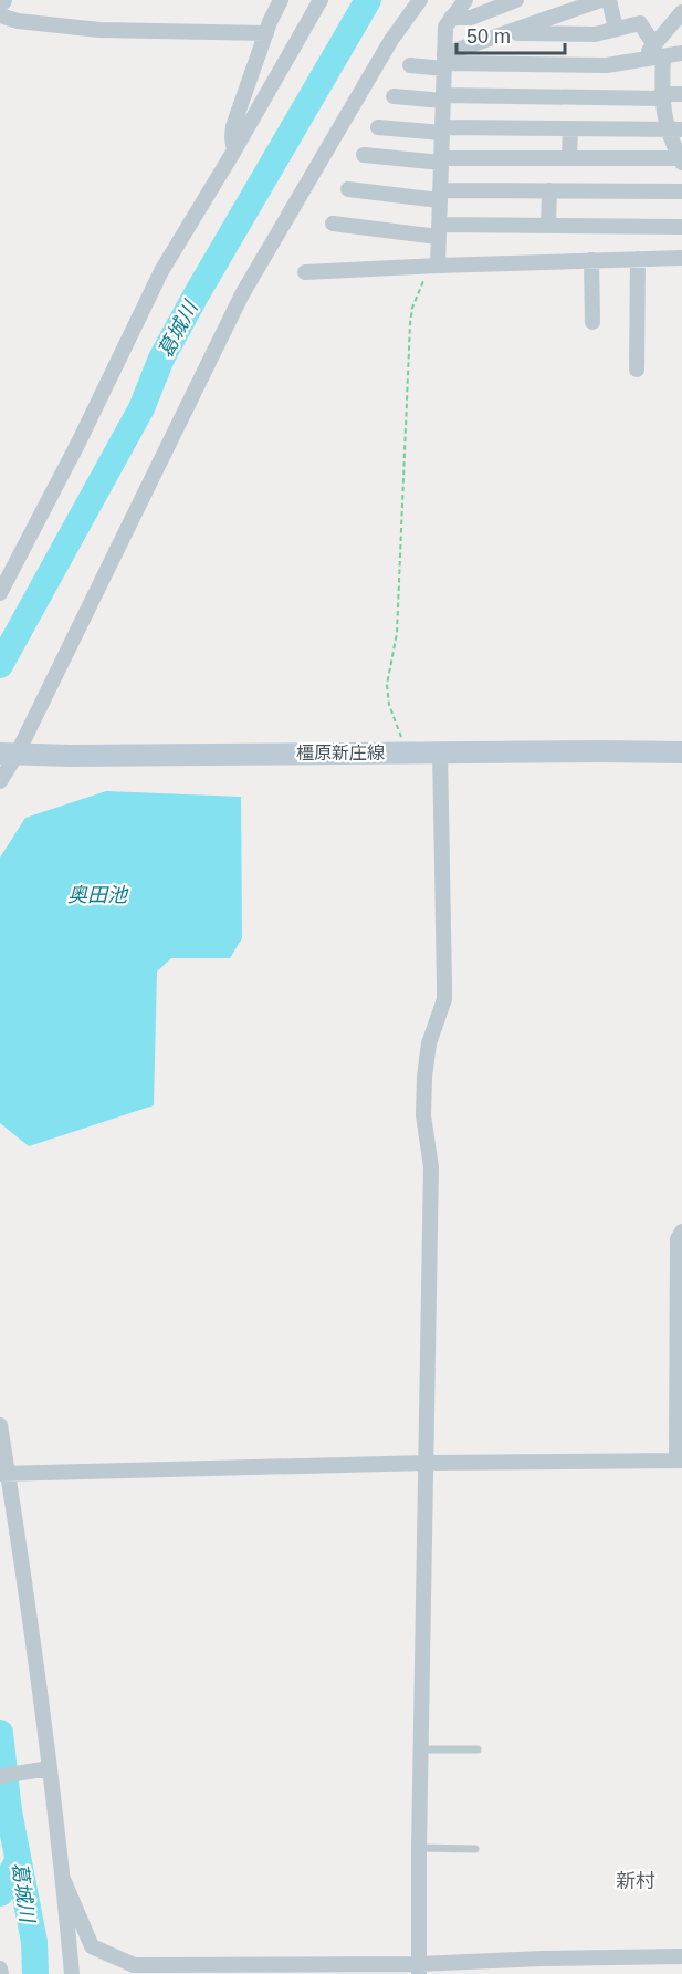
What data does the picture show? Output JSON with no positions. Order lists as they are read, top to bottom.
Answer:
{
  "streets": {
    "main road": ["橿原新庄線"]
  },
  "districts": ["新村"],
  "water": ["葛城川", "奥田池"],
  "scale_bar": "50 m"
}
